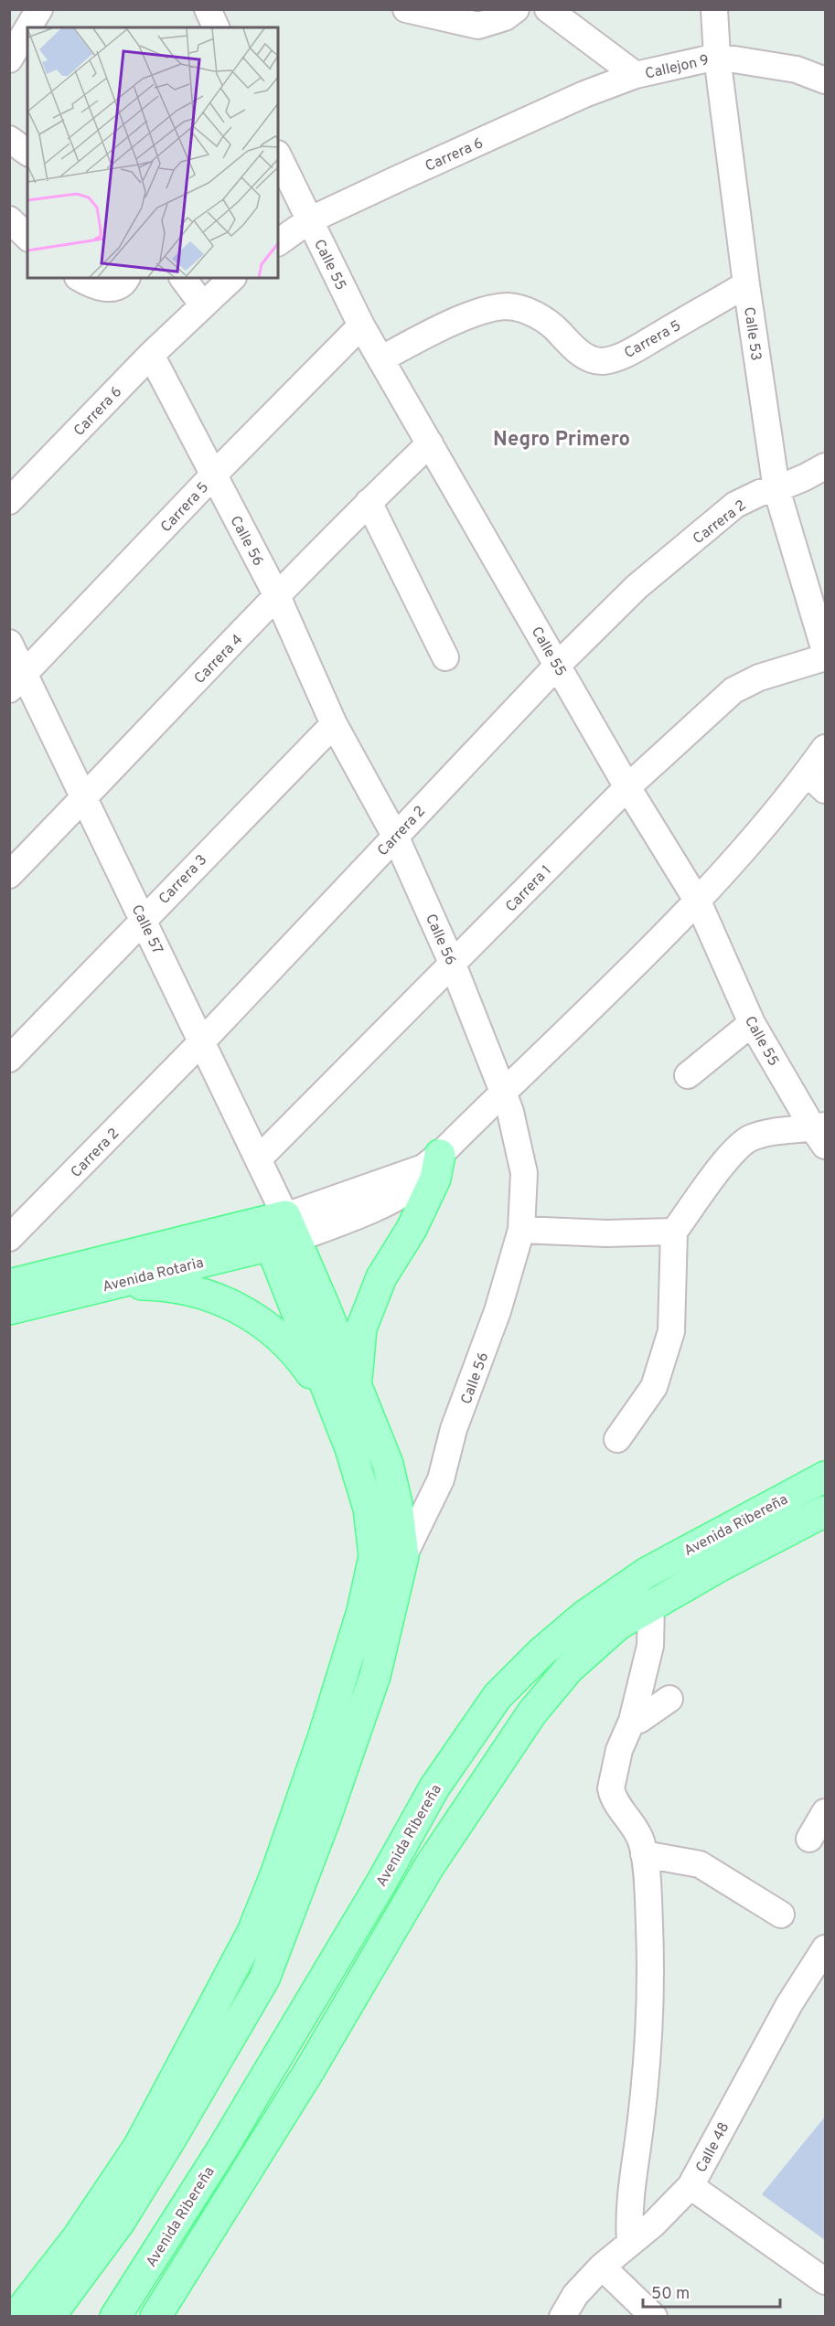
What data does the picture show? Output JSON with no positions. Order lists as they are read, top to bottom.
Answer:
{
  "streets": {
    "main road": ["Avenida Rotaria", "Avenida Ribereña"],
    "street": [
      "Callejon 9",
      "Carrera 6",
      "Calle 55",
      "Calle 53",
      "Carrera 5",
      "Carrera 2",
      "Calle 56",
      "Carrera 4",
      "Carrera 3",
      "Carrera 1",
      "Calle 57",
      "Calle 48"
    ]
  },
  "crossings": [
    ["Callejon 9", "Carrera 6"],
    ["Callejon 9", "Calle 53"],
    ["Carrera 6", "Calle 55"],
    ["Carrera 6", "Calle 56"],
    ["Calle 55", "Carrera 5"],
    ["Calle 55", "Carrera 2"],
    ["Calle 55", "Carrera 4"],
    ["Calle 55", "Carrera 1"],
    ["Calle 53", "Carrera 5"],
    ["Calle 53", "Carrera 2"],
    ["Carrera 5", "Calle 56"],
    ["Carrera 5", "Calle 57"],
    ["Carrera 2", "Calle 56"],
    ["Carrera 2", "Calle 57"],
    ["Calle 56", "Carrera 4"],
    ["Calle 56", "Carrera 3"],
    ["Calle 56", "Carrera 1"],
    ["Carrera 4", "Calle 57"],
    ["Carrera 3", "Calle 57"],
    ["Carrera 1", "Calle 57"],
    ["Calle 57", "Avenida Rotaria"]
  ],
  "districts": ["Negro Primero"],
  "scale_bar": "50 m"
}
